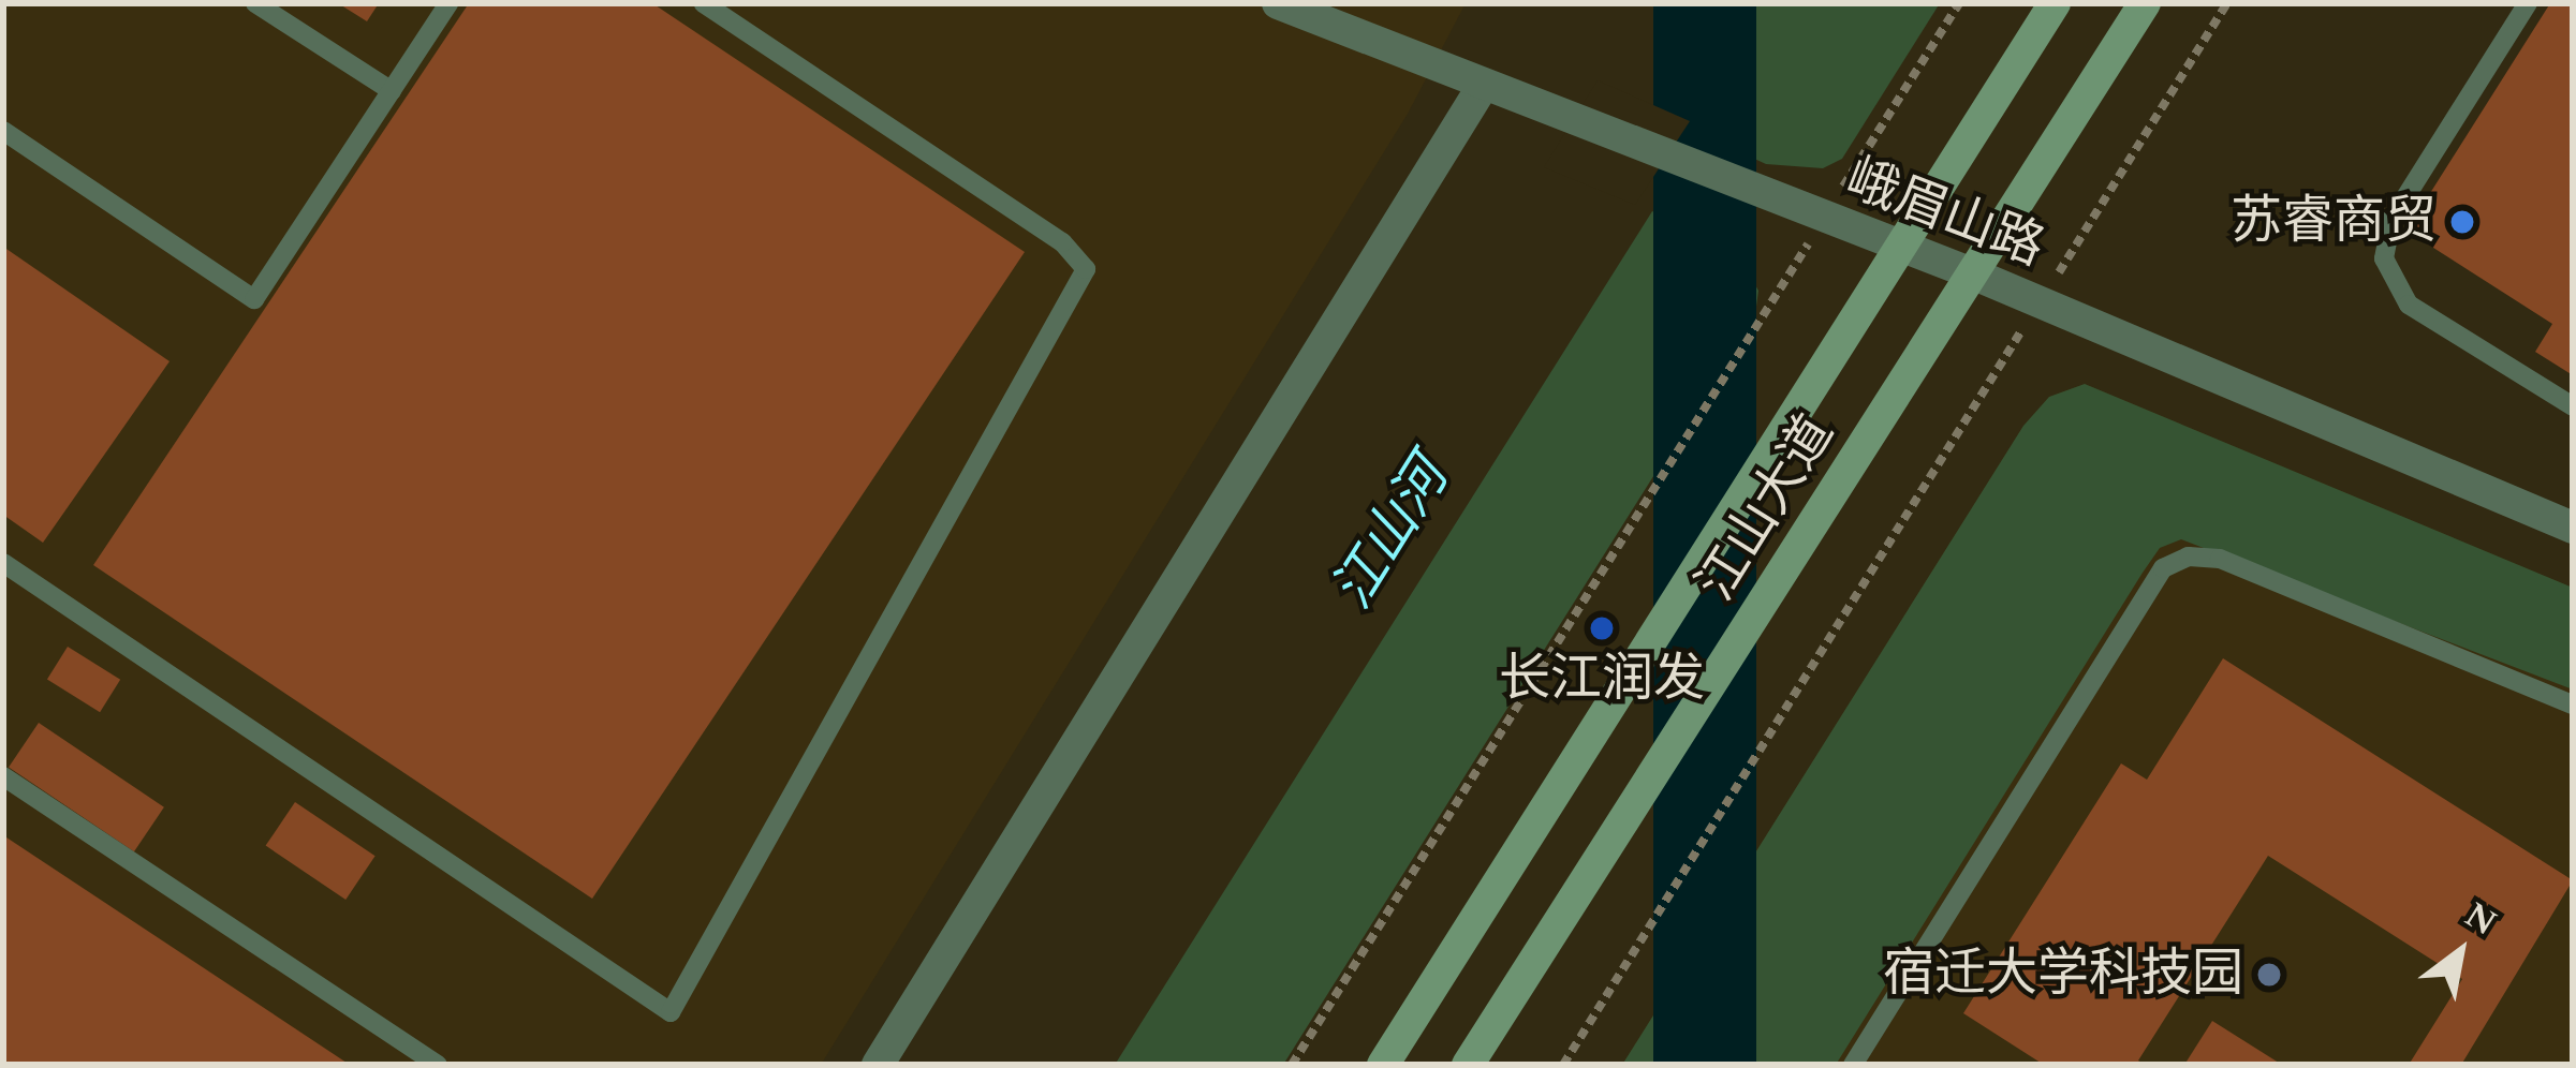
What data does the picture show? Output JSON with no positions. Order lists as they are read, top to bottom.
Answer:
{
  "streets": {
    "main road": ["江山大道"],
    "street": ["峨眉山路"]
  },
  "crossings": [
    ["峨眉山路", "江山大道"]
  ],
  "water": ["江山河"],
  "places": ["苏睿商贸", "长江润发", "宿迁大学科技园"],
  "north": "top right"
}
